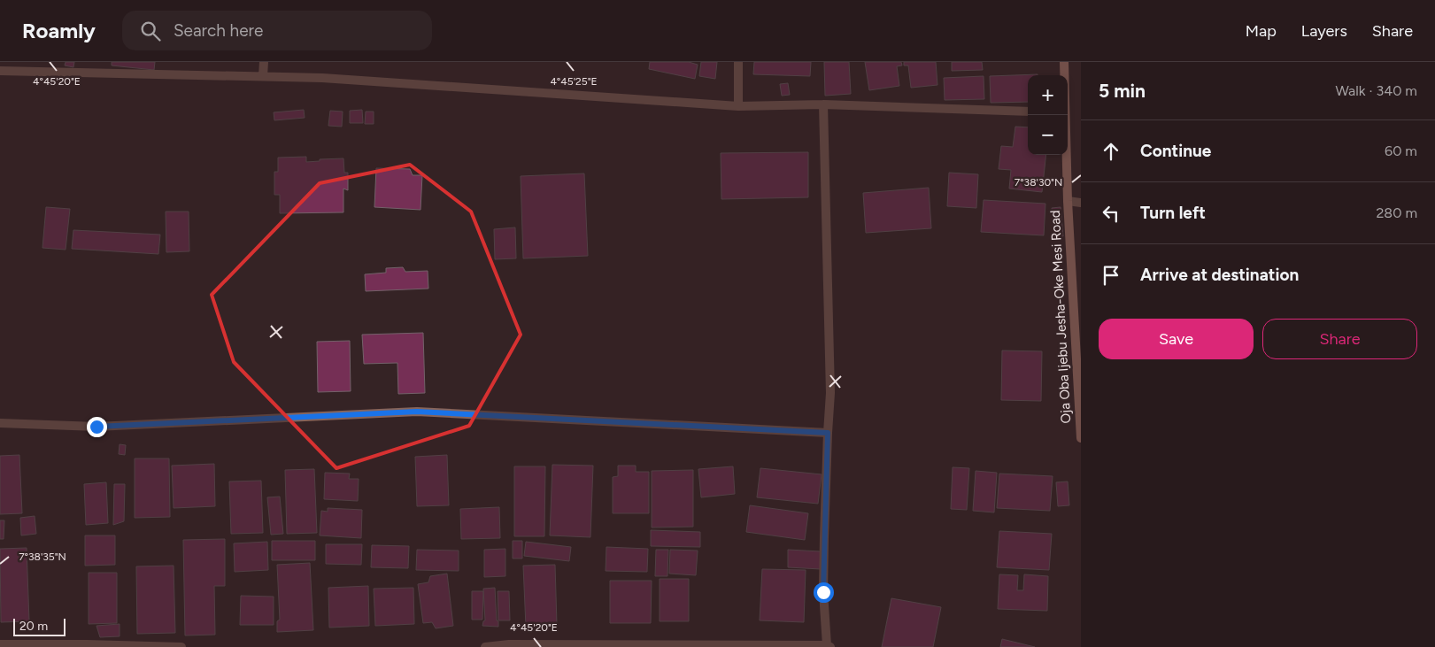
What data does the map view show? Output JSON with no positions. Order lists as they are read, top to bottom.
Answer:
{
  "streets": {
    "main road": ["Oja Oba Ijebu Jesha-Oke Mesi Road"]
  },
  "scale_bar": "20 m",
  "page": {
    "header": "Roamly",
    "search": "Search here",
    "nav": ["Map", "Layers", "Share"],
    "heading": ["5 min", "Walk · 340 m"],
    "map_buttons": ["+", "−"],
    "list": [
      ["Continue", "60 m"],
      ["Turn left", "280 m"],
      "Arrive at destination"
    ],
    "buttons": ["Save", "Share"],
    "scale": "20 m"
  },
  "coordinates": [
    "4°45'20\"E",
    "4°45'25\"E",
    "7°38'30\"N",
    "7°38'35\"N"
  ]
}
